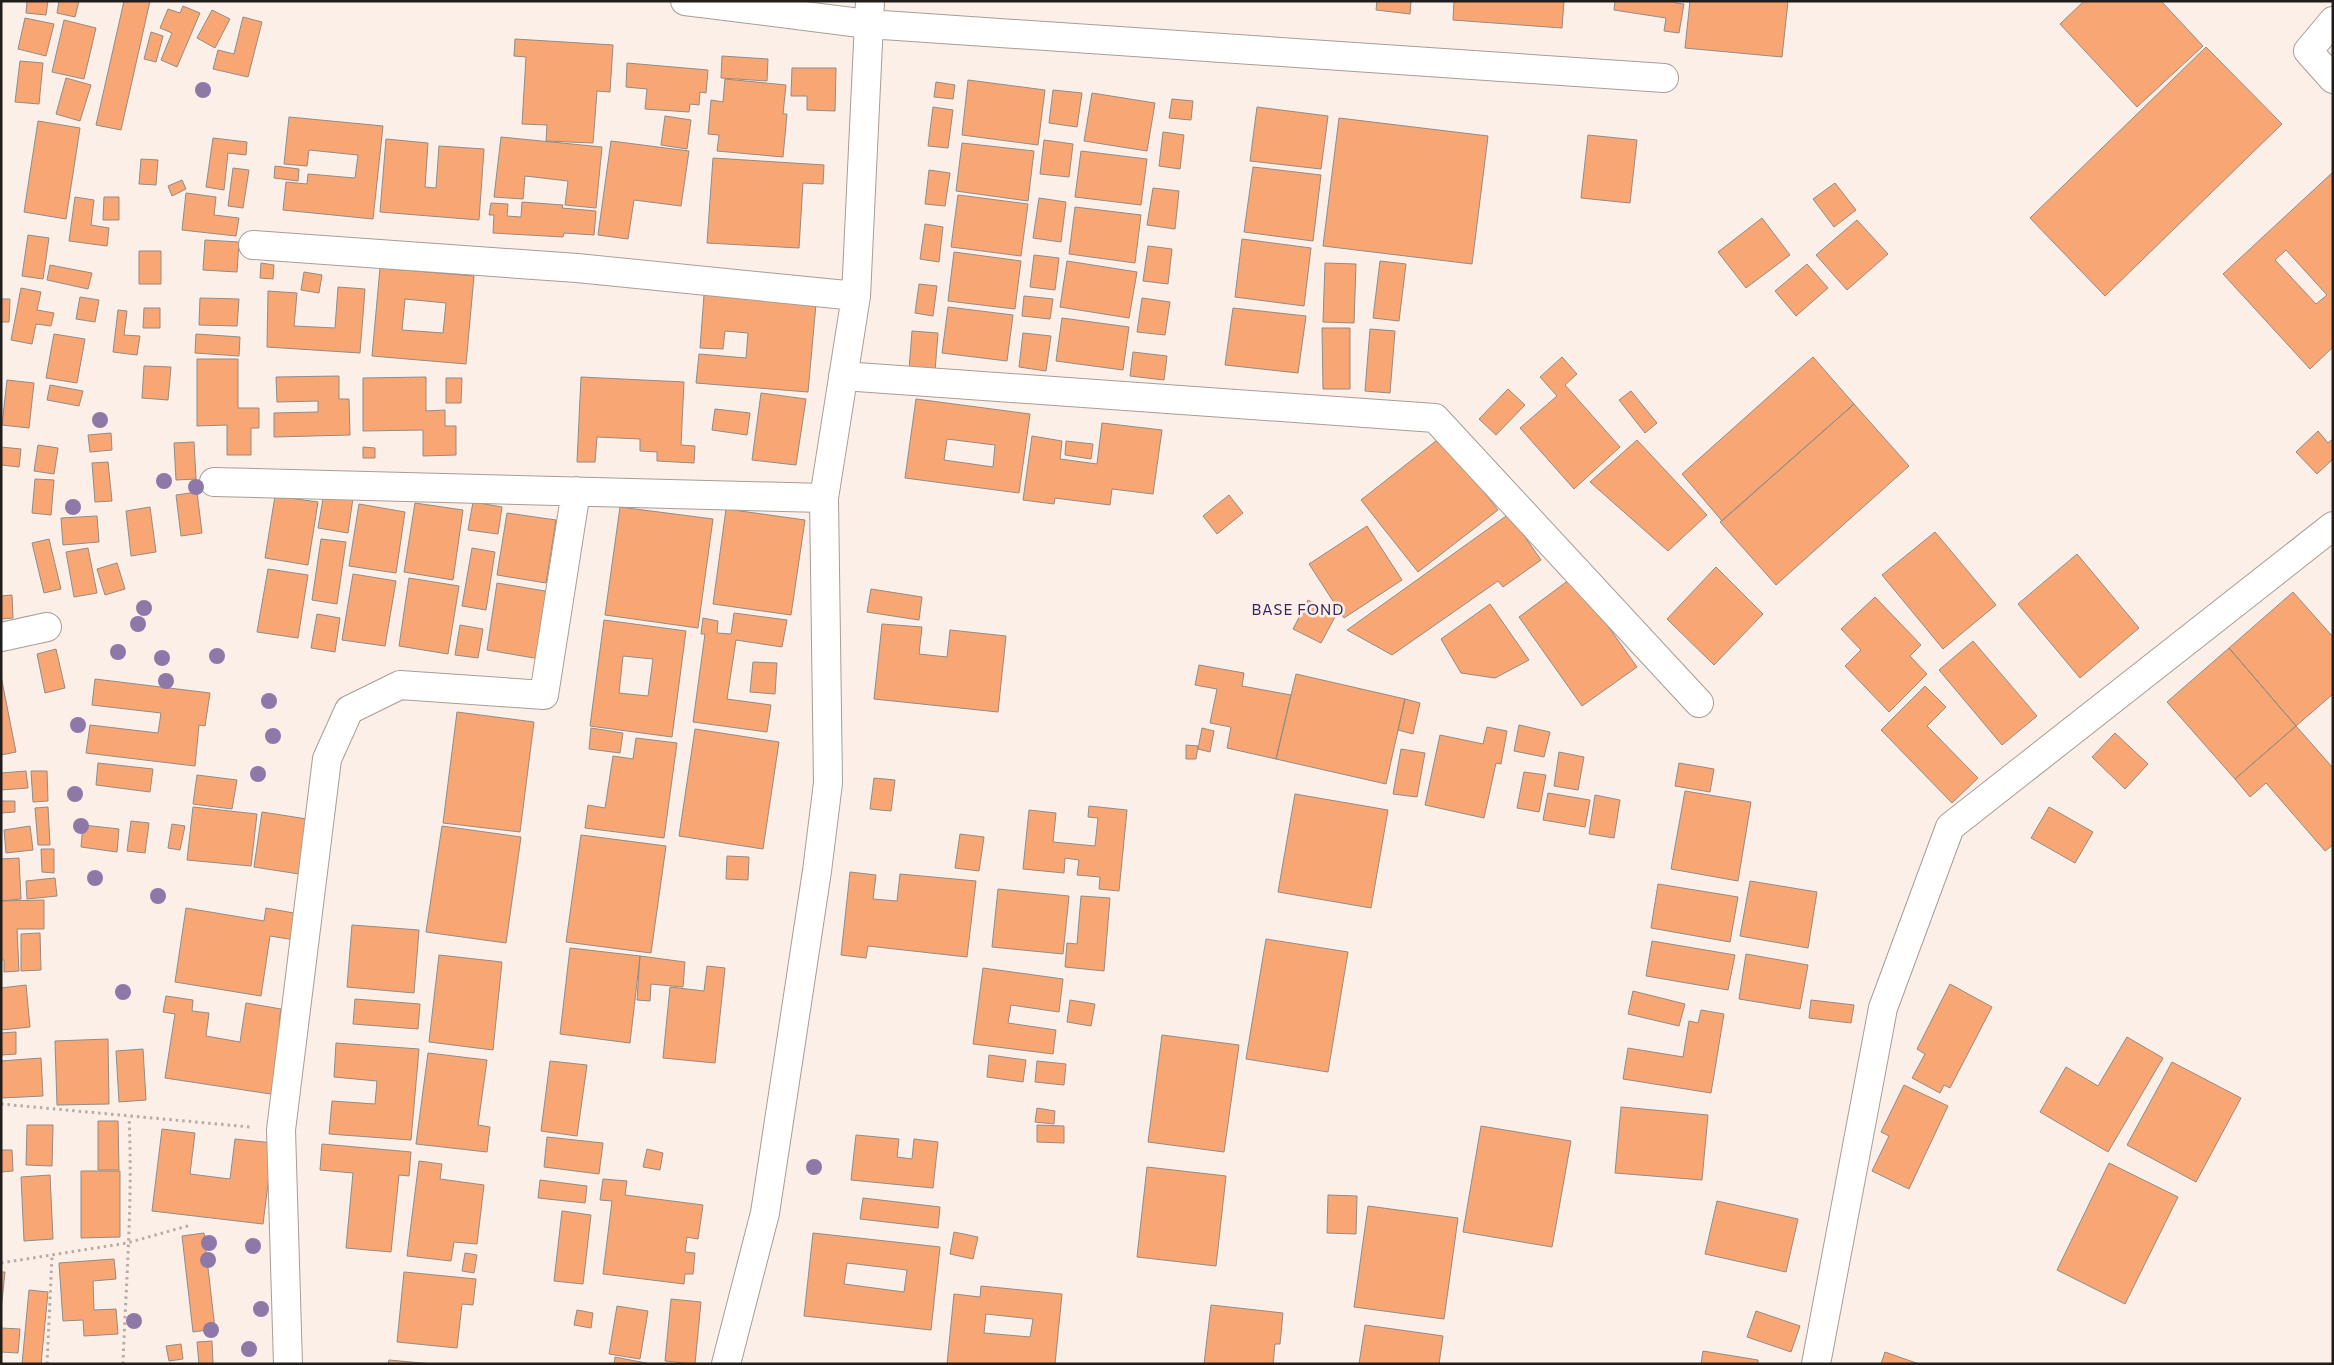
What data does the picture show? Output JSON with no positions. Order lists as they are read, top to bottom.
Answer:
{
  "districts": ["BASE FOND"]
}
